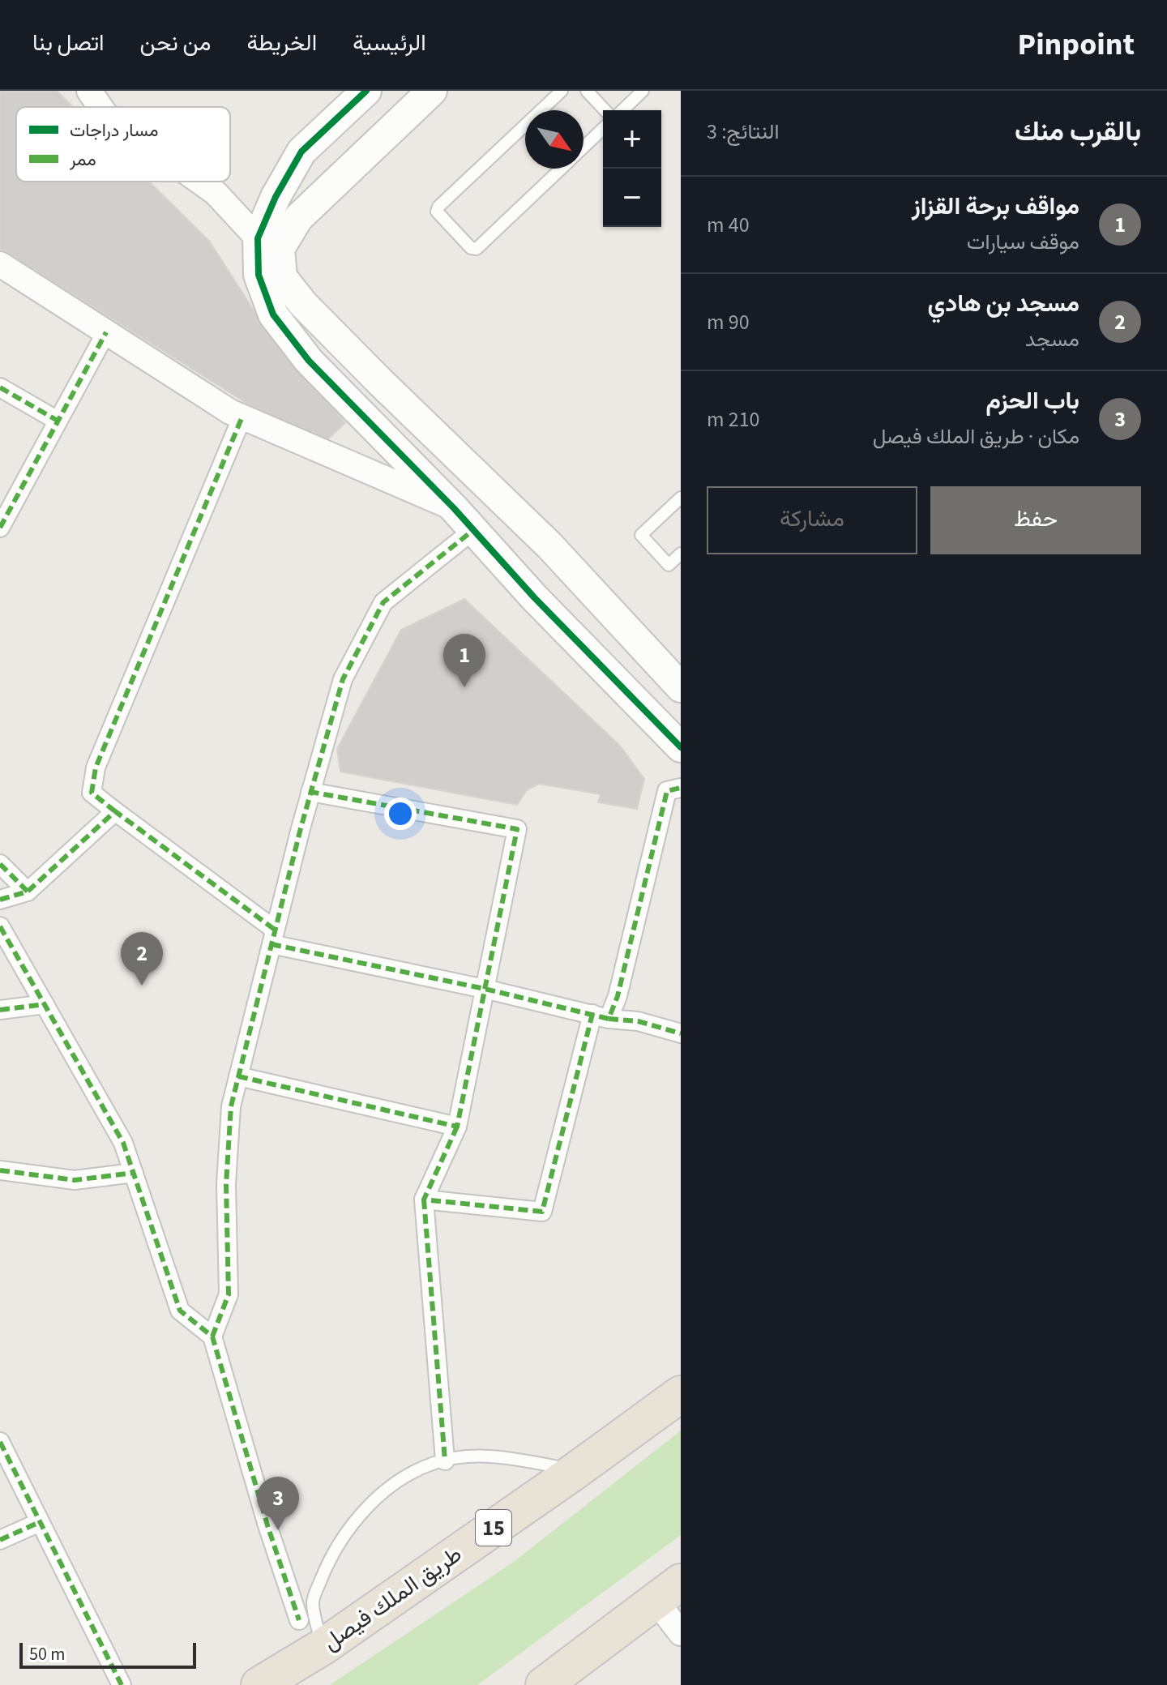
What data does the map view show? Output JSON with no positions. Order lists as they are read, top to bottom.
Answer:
{
  "streets": {
    "highway": ["15", "طريق الملك فيصل"]
  },
  "legend": ["مسار دراجات", "ممر"],
  "scale_bar": "50 m",
  "north": "bottom right",
  "page": {
    "header": "Pinpoint",
    "nav": [
      "الرئيسية",
      "الخريطة",
      "من نحن",
      "اتصل بنا"
    ],
    "heading": ["بالقرب منك", "النتائج: 3"],
    "map_buttons": ["+", "−"],
    "list": [
      {
        "mark": "1",
        "name": "مواقف برحة القزاز",
        "note": "موقف سيارات",
        "value": "40 m"
      },
      {
        "mark": "2",
        "name": "مسجد بن هادي",
        "note": "مسجد",
        "value": "90 m"
      },
      {
        "mark": "3",
        "name": "باب الحزم",
        "note": "مكان · طريق الملك فيصل",
        "value": "210 m"
      }
    ],
    "buttons": ["حفظ", "مشاركة"],
    "pins": ["1", "2", "3"],
    "scale": "50 m"
  }
}
